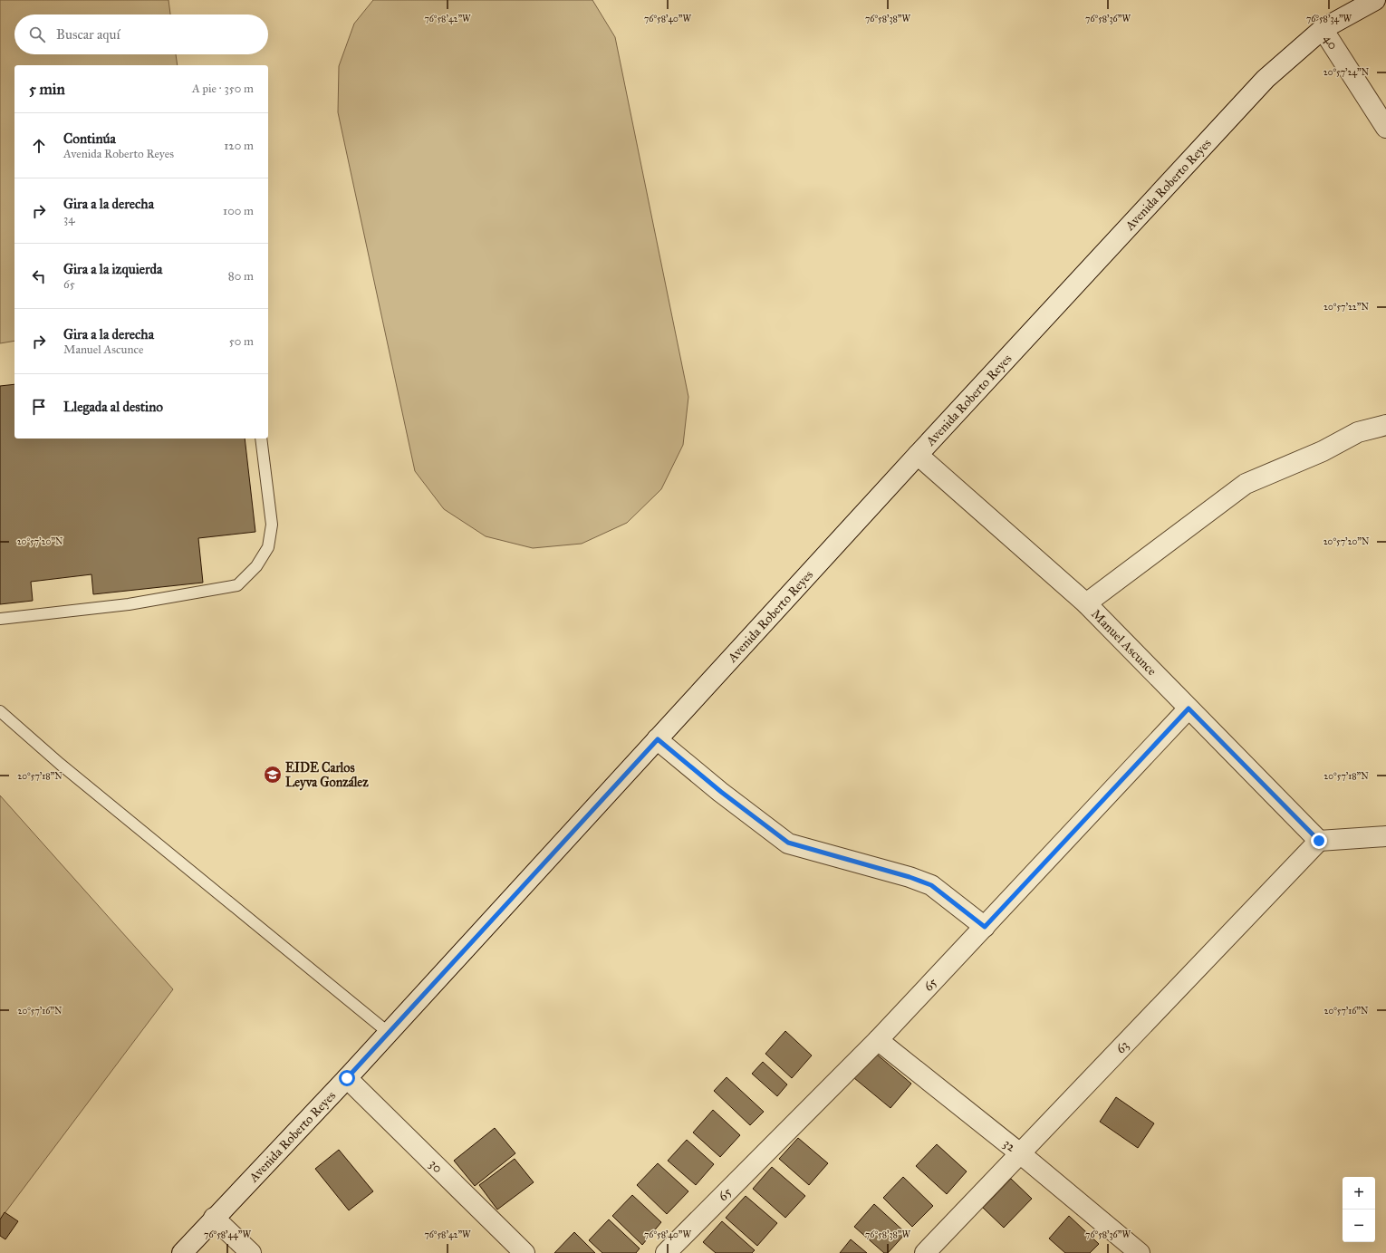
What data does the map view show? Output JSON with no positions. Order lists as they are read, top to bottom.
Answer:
{
  "streets": {
    "street": [
      "40",
      "Avenida Roberto Reyes",
      "Manuel Ascunce",
      "65",
      "63",
      "32",
      "30"
    ]
  },
  "crossings": [
    ["40", "Avenida Roberto Reyes"],
    ["Avenida Roberto Reyes", "Manuel Ascunce"],
    ["Avenida Roberto Reyes", "30"],
    ["Manuel Ascunce", "65"],
    ["Manuel Ascunce", "63"],
    ["65", "32"],
    ["63", "32"]
  ],
  "places": {
    "school or university": ["EIDE Carlos Leyva González"]
  },
  "page": {
    "search": "Buscar aquí",
    "heading": ["5 min", "A pie · 350 m"],
    "list": [
      ["Continúa", "Avenida Roberto Reyes", "120 m"],
      ["Gira a la derecha", "34", "100 m"],
      ["Gira a la izquierda", "65", "80 m"],
      ["Gira a la derecha", "Manuel Ascunce", "50 m"],
      "Llegada al destino"
    ],
    "map_buttons": ["+", "−"]
  },
  "coordinates": [
    "76°58'42\"W",
    "76°58'40\"W",
    "76°58'38\"W",
    "76°58'36\"W",
    "76°58'34\"W",
    "20°57'24\"N",
    "20°57'22\"N",
    "20°57'20\"N",
    "20°57'18\"N",
    "20°57'16\"N",
    "76°58'44\"W"
  ]
}
